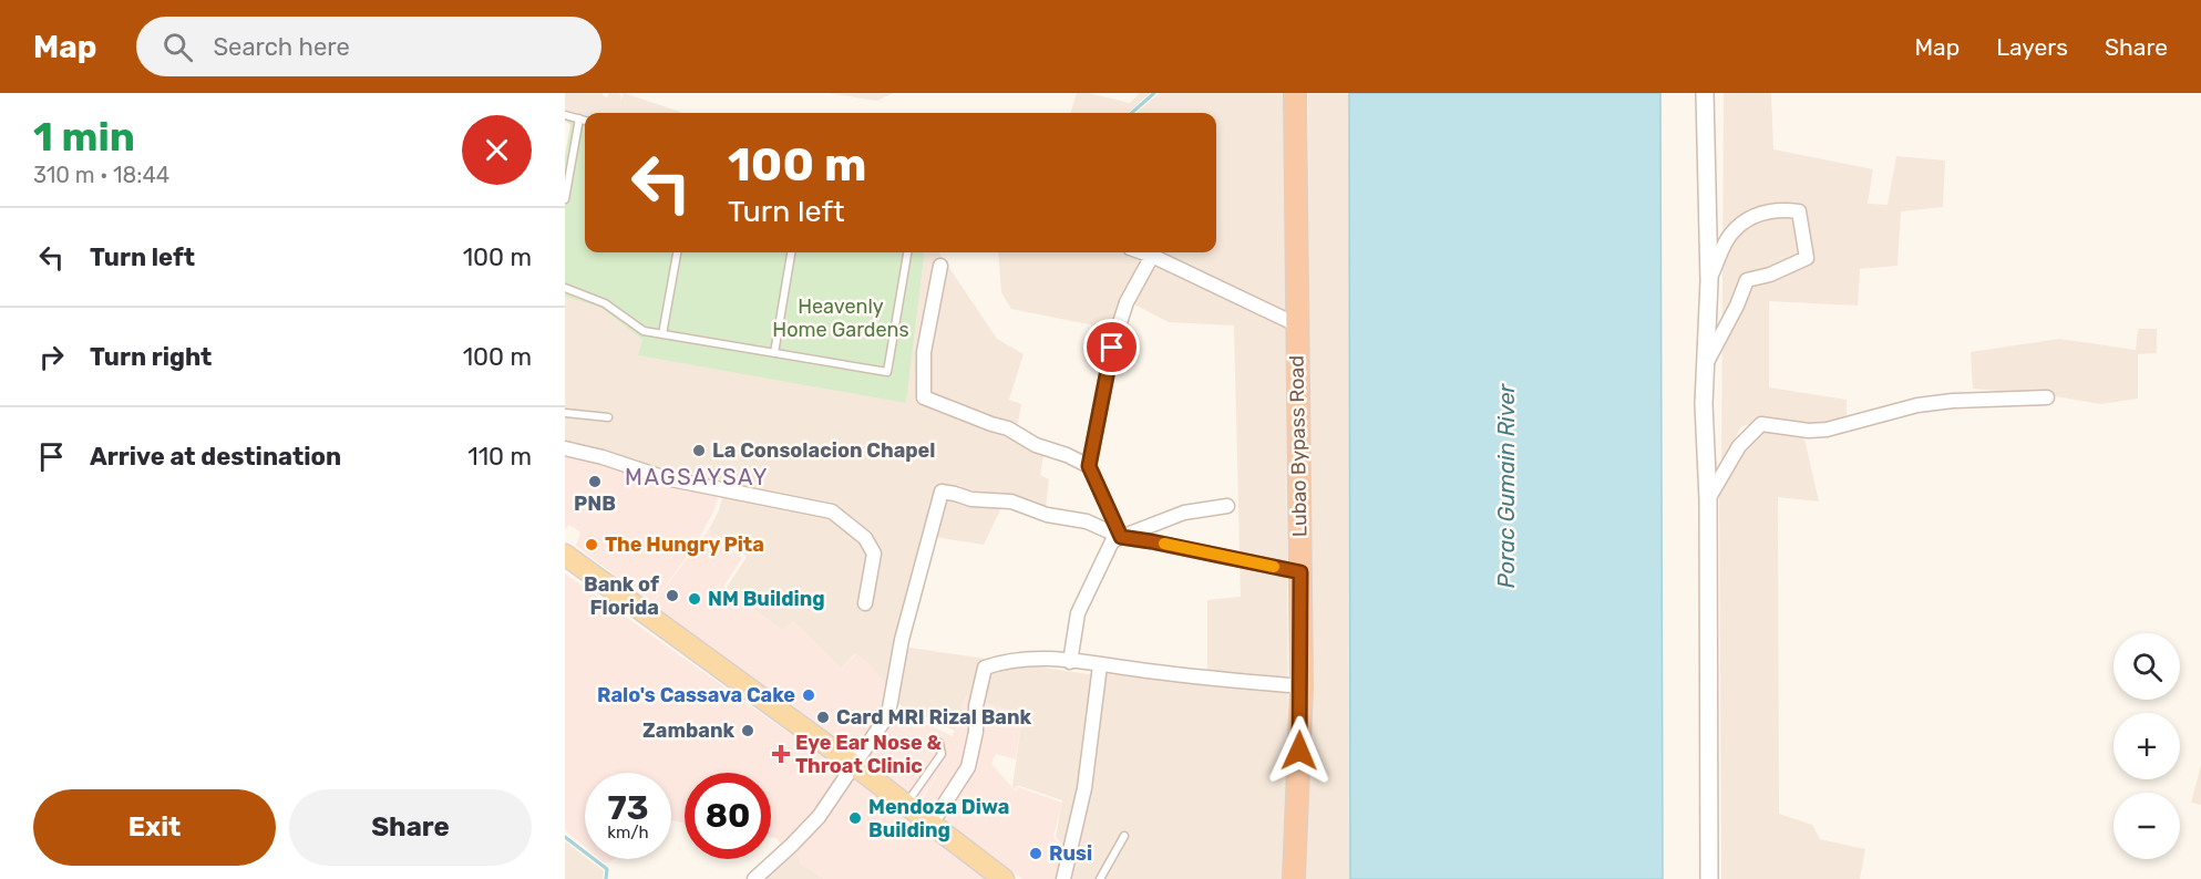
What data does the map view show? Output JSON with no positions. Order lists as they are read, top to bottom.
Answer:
{
  "streets": {
    "highway": ["Lubao Bypass Road"]
  },
  "districts": ["MAGSAYSAY"],
  "water": ["Porac Gumain River"],
  "parks": ["Heavenly Home Gardens"],
  "places": {
    "other": [
      "La Consolacion Chapel",
      "PNB",
      "The Hungry Pita",
      "Bank of Florida",
      "NM Building",
      "Ralo's Cassava Cake",
      "Card MRI Rizal Bank",
      "Zambank",
      "Mendoza Diwa Building",
      "Rusi"
    ],
    "health": ["Eye Ear Nose & Throat Clinic"]
  },
  "page": {
    "header": "Map",
    "search": "Search here",
    "nav": ["Map", "Layers", "Share"],
    "heading": ["1 min", "310 m · 18:44"],
    "turn": ["100 m", "Turn left"],
    "list": [
      {
        "name": "Turn left",
        "value": "100 m"
      },
      {
        "name": "Turn right",
        "value": "100 m"
      },
      {
        "name": "Arrive at destination",
        "value": "110 m"
      }
    ],
    "map_buttons": ["+", "−"],
    "speed": "73 km/h",
    "limit": "80",
    "buttons": ["Exit", "Share"]
  }
}
